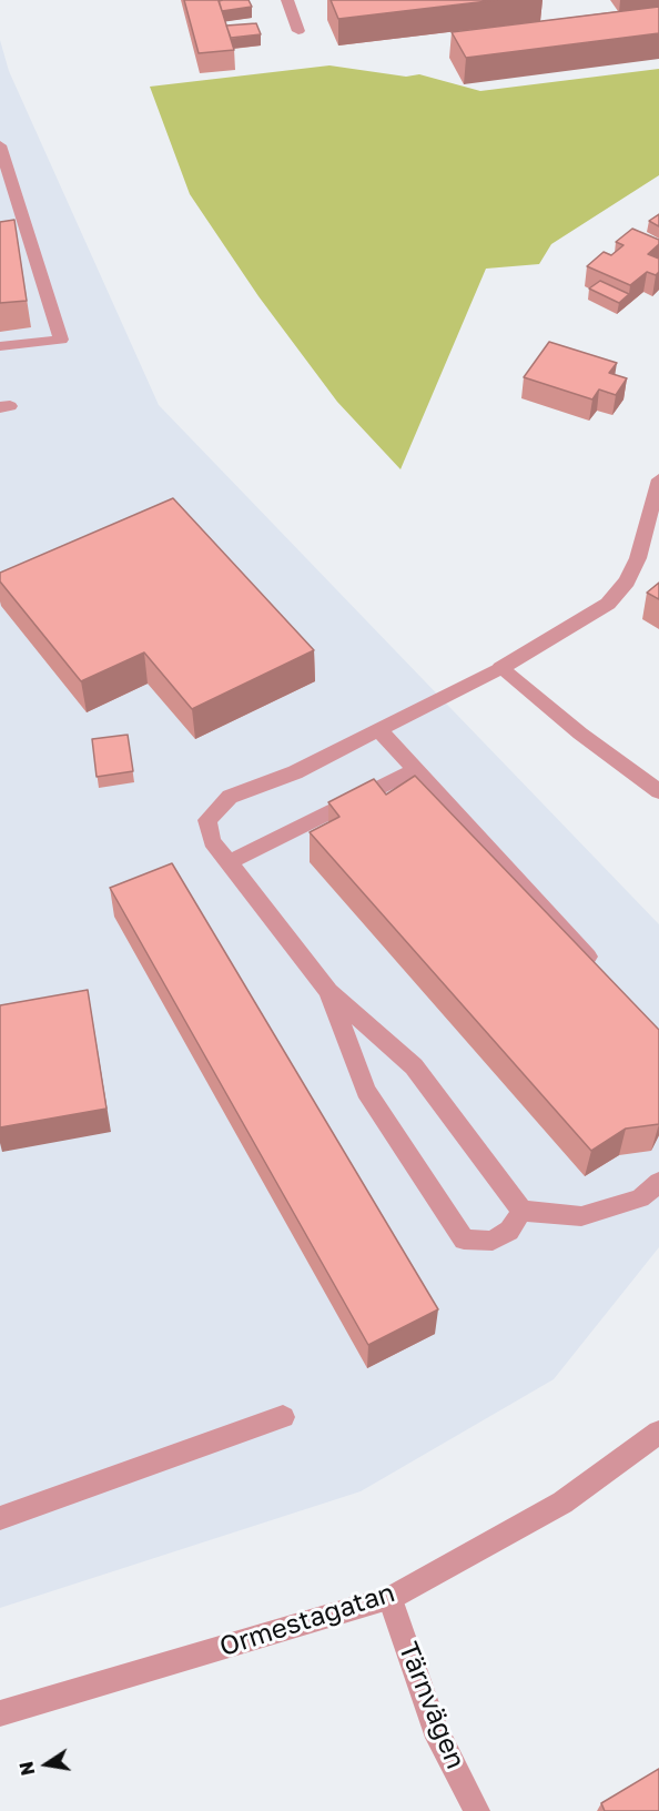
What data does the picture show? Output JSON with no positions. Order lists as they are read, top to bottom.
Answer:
{
  "streets": {
    "street": ["Ormestagatan", "Tärnvägen"]
  },
  "crossings": [
    ["Ormestagatan", "Tärnvägen"]
  ],
  "north": "left"
}
